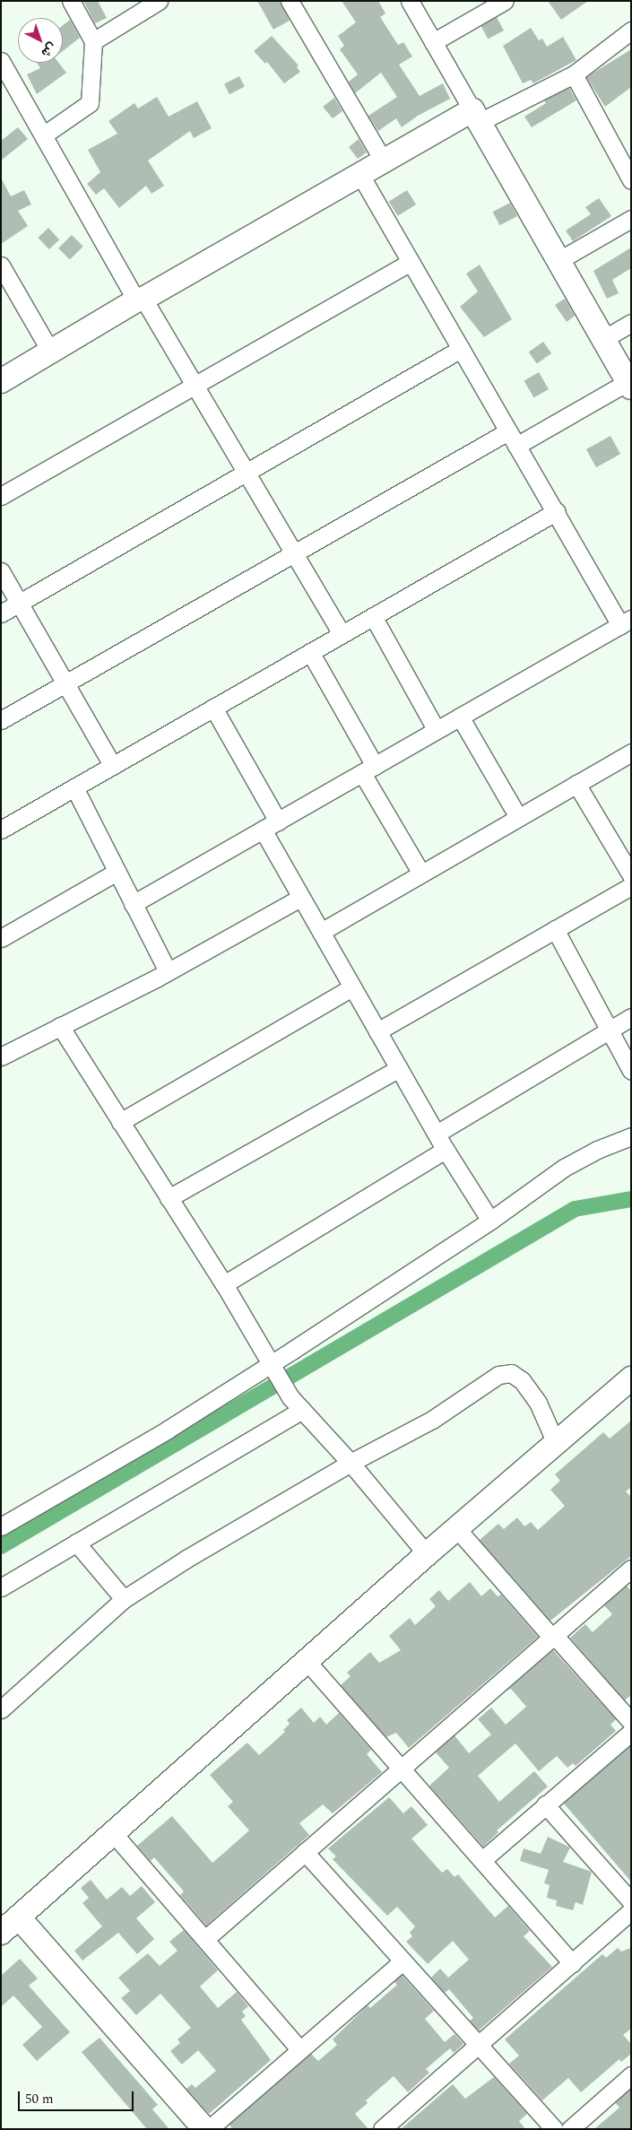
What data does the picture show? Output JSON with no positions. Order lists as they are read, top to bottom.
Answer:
{
  "scale_bar": "50 m",
  "north": "bottom right"
}
